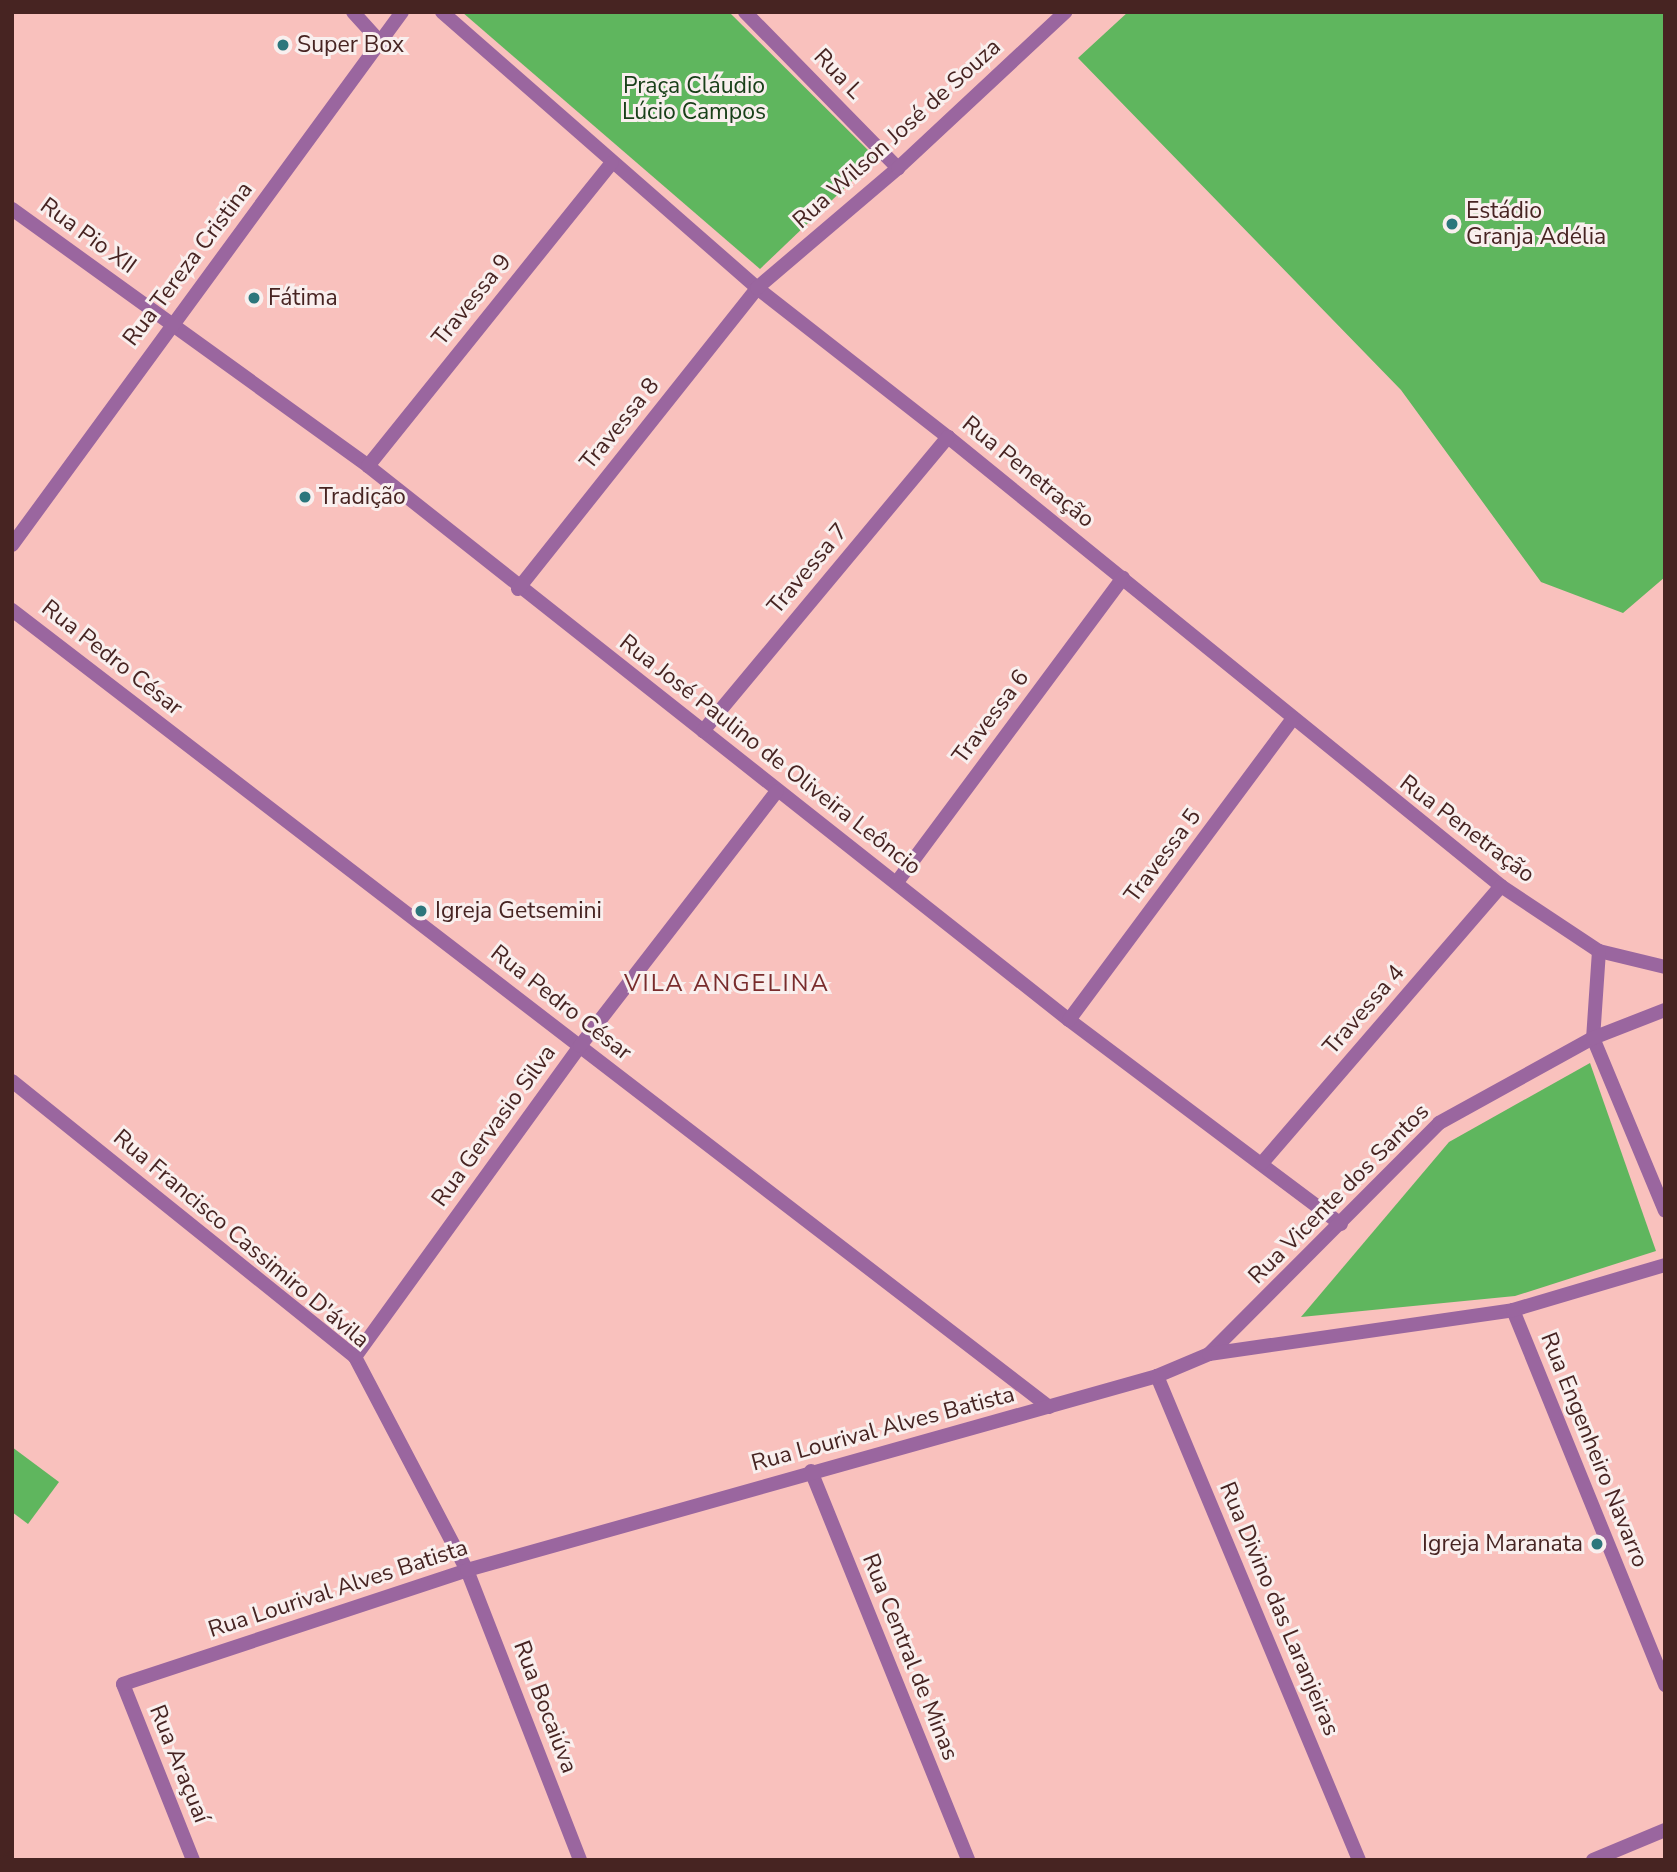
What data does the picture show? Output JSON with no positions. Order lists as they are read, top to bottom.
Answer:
{
  "streets": {
    "street": [
      "Rua L",
      "Rua Wilson José de Souza",
      "Rua Pio XII",
      "Rua Tereza Cristina",
      "Travessa 9",
      "Travessa 8",
      "Rua Penetração",
      "Travessa 7",
      "Rua Pedro César",
      "Travessa 6",
      "Rua José Paulino de Oliveira Leôncio",
      "Travessa 5",
      "Travessa 4",
      "Rua Gervasio Silva",
      "Rua Vicente dos Santos",
      "Rua Francisco Cassimiro D'ávila",
      "Rua Lourival Alves Batista",
      "Rua Engenheiro Navarro",
      "Rua Divino das Laranjeiras",
      "Rua Central de Minas",
      "Rua Bocaiúva",
      "Rua Araçuaí"
    ]
  },
  "crossings": [
    ["Rua L", "Rua Wilson José de Souza"],
    ["Rua Wilson José de Souza", "Travessa 8"],
    ["Rua Wilson José de Souza", "Rua Penetração"],
    ["Rua Pio XII", "Rua Tereza Cristina"],
    ["Rua Pio XII", "Rua José Paulino de Oliveira Leôncio"],
    ["Rua Tereza Cristina", "Rua José Paulino de Oliveira Leôncio"],
    ["Travessa 9", "Rua Penetração"],
    ["Travessa 9", "Rua José Paulino de Oliveira Leôncio"],
    ["Travessa 8", "Rua Penetração"],
    ["Travessa 8", "Rua José Paulino de Oliveira Leôncio"],
    ["Rua Penetração", "Travessa 7"],
    ["Rua Penetração", "Travessa 6"],
    ["Rua Penetração", "Travessa 5"],
    ["Rua Penetração", "Travessa 4"],
    ["Travessa 7", "Rua José Paulino de Oliveira Leôncio"],
    ["Rua Pedro César", "Rua Gervasio Silva"],
    ["Rua Pedro César", "Rua Lourival Alves Batista"],
    ["Travessa 6", "Rua José Paulino de Oliveira Leôncio"],
    ["Rua José Paulino de Oliveira Leôncio", "Travessa 5"],
    ["Rua José Paulino de Oliveira Leôncio", "Travessa 4"],
    ["Rua José Paulino de Oliveira Leôncio", "Rua Gervasio Silva"],
    ["Rua José Paulino de Oliveira Leôncio", "Rua Vicente dos Santos"],
    ["Rua Gervasio Silva", "Rua Francisco Cassimiro D'ávila"],
    ["Rua Vicente dos Santos", "Rua Lourival Alves Batista"],
    ["Rua Francisco Cassimiro D'ávila", "Rua Lourival Alves Batista"],
    ["Rua Francisco Cassimiro D'ávila", "Rua Bocaiúva"],
    ["Rua Lourival Alves Batista", "Rua Engenheiro Navarro"],
    ["Rua Lourival Alves Batista", "Rua Divino das Laranjeiras"],
    ["Rua Lourival Alves Batista", "Rua Central de Minas"],
    ["Rua Lourival Alves Batista", "Rua Bocaiúva"],
    ["Rua Lourival Alves Batista", "Rua Araçuaí"]
  ],
  "districts": ["VILA ANGELINA"],
  "parks": ["Praça Cláudio Lúcio Campos"],
  "places": [
    "Super Box",
    "Estádio Granja Adélia",
    "Fátima",
    "Tradição",
    "Igreja Getsemini",
    "Igreja Maranata"
  ]
}
